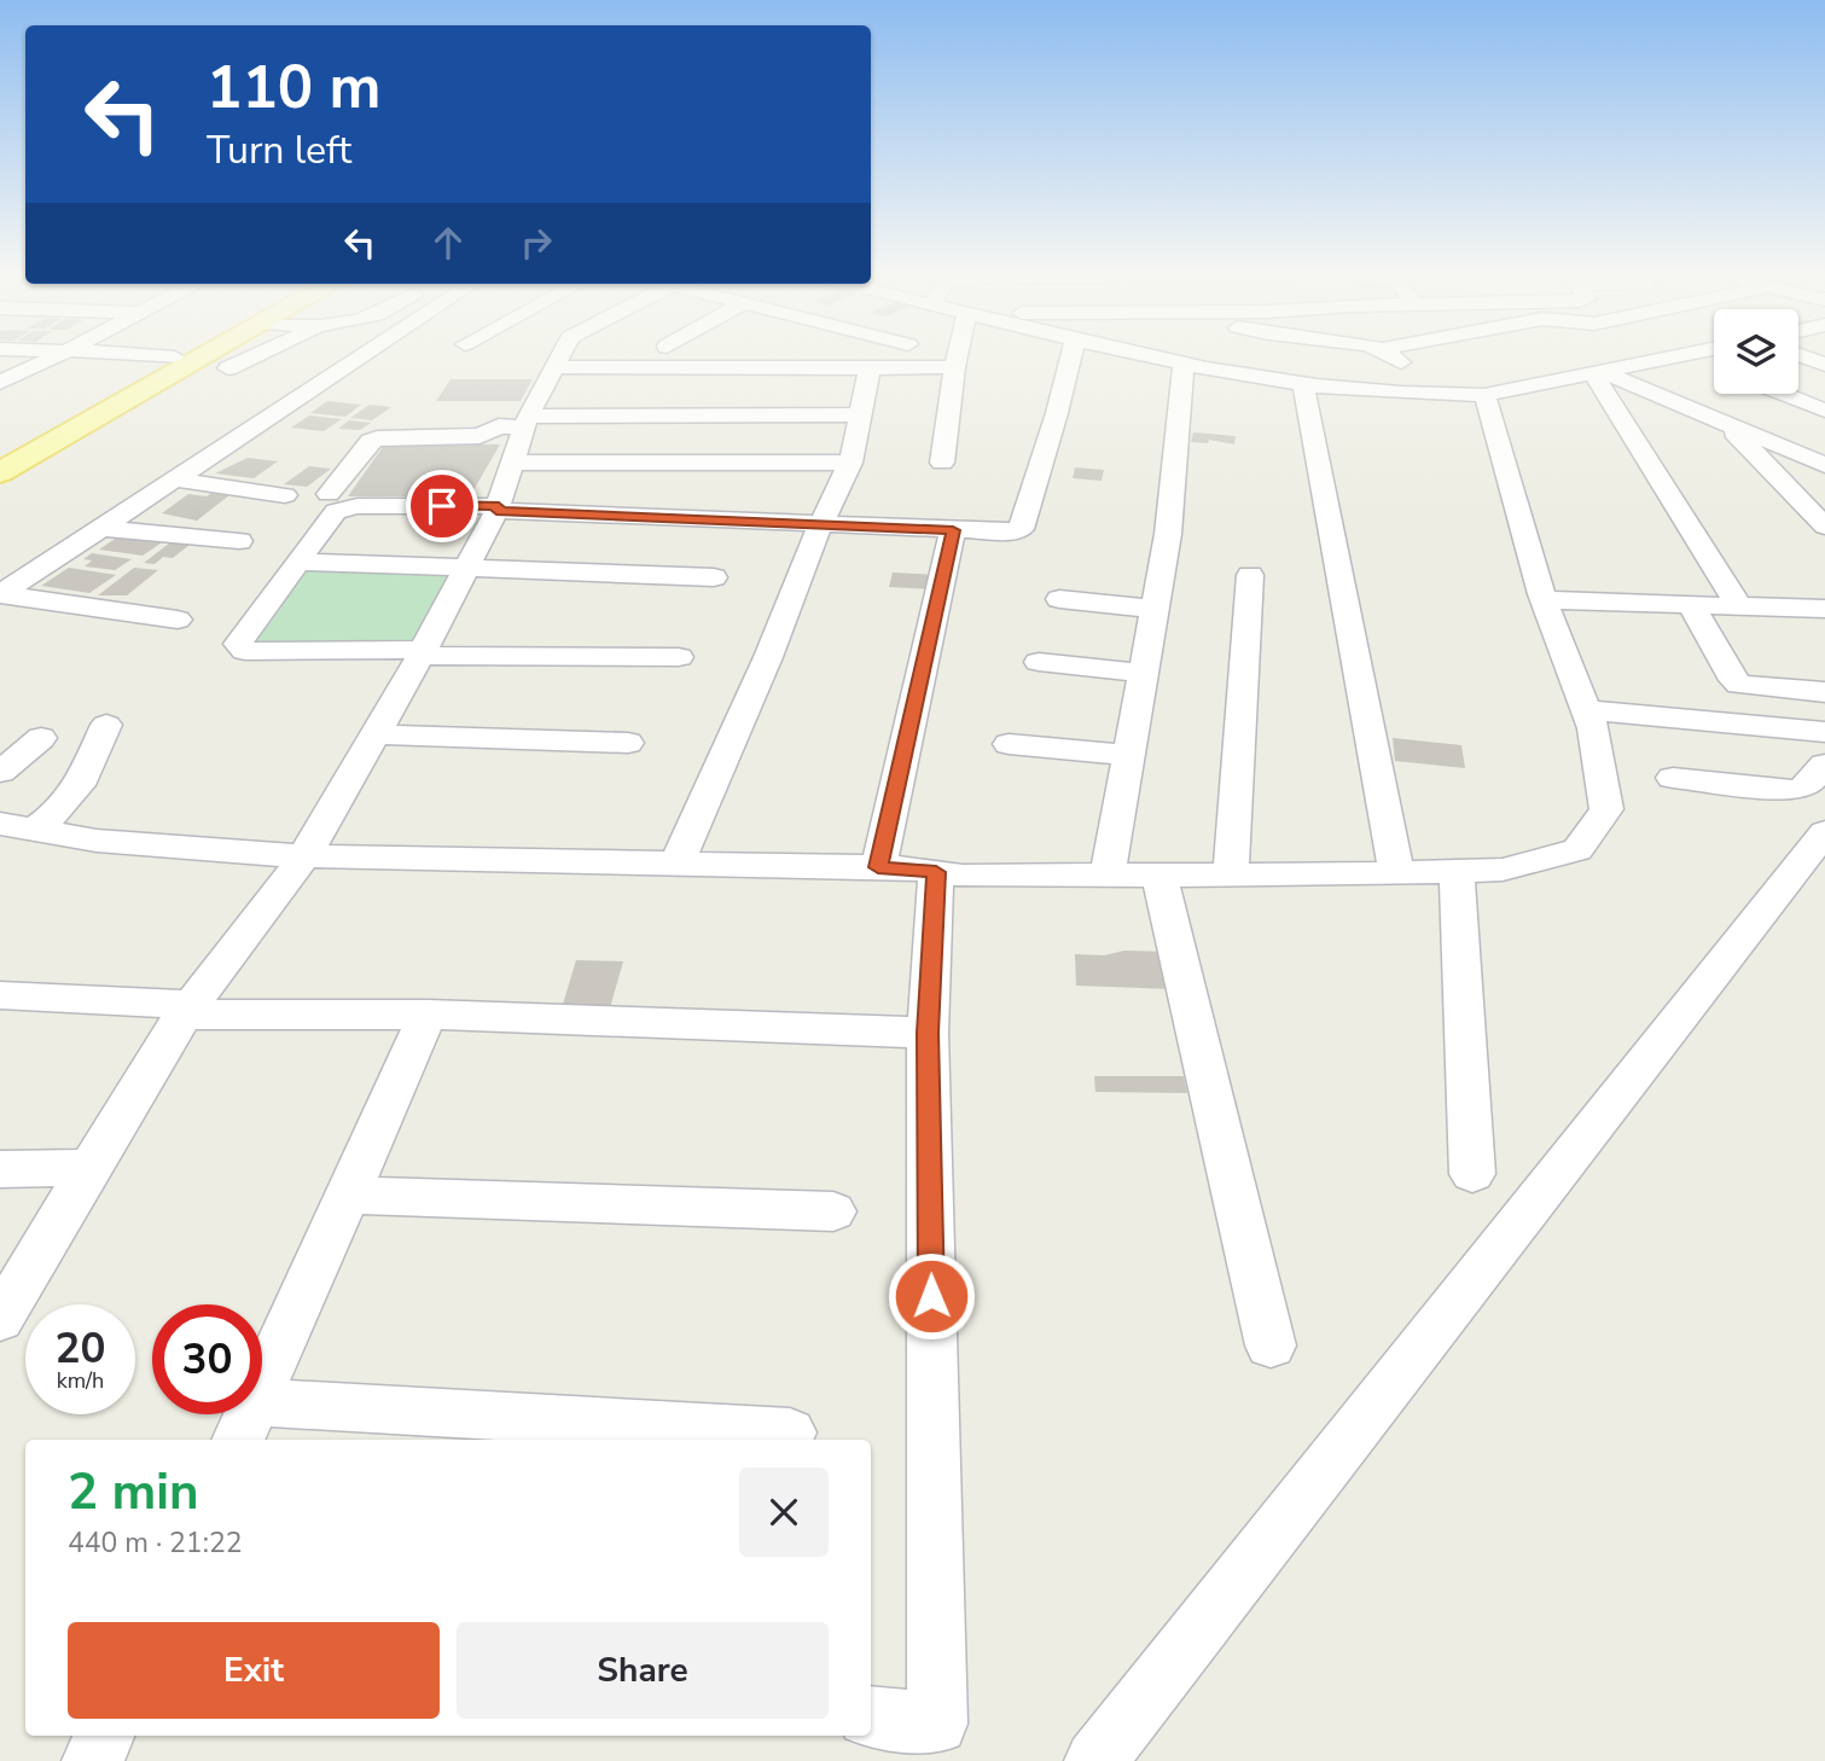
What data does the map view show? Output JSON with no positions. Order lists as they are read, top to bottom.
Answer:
{
  "page": {
    "turn": ["110 m", "Turn left"],
    "speed": "20 km/h",
    "limit": "30",
    "heading": ["2 min", "440 m · 21:22"],
    "buttons": ["Exit", "Share"]
  }
}
